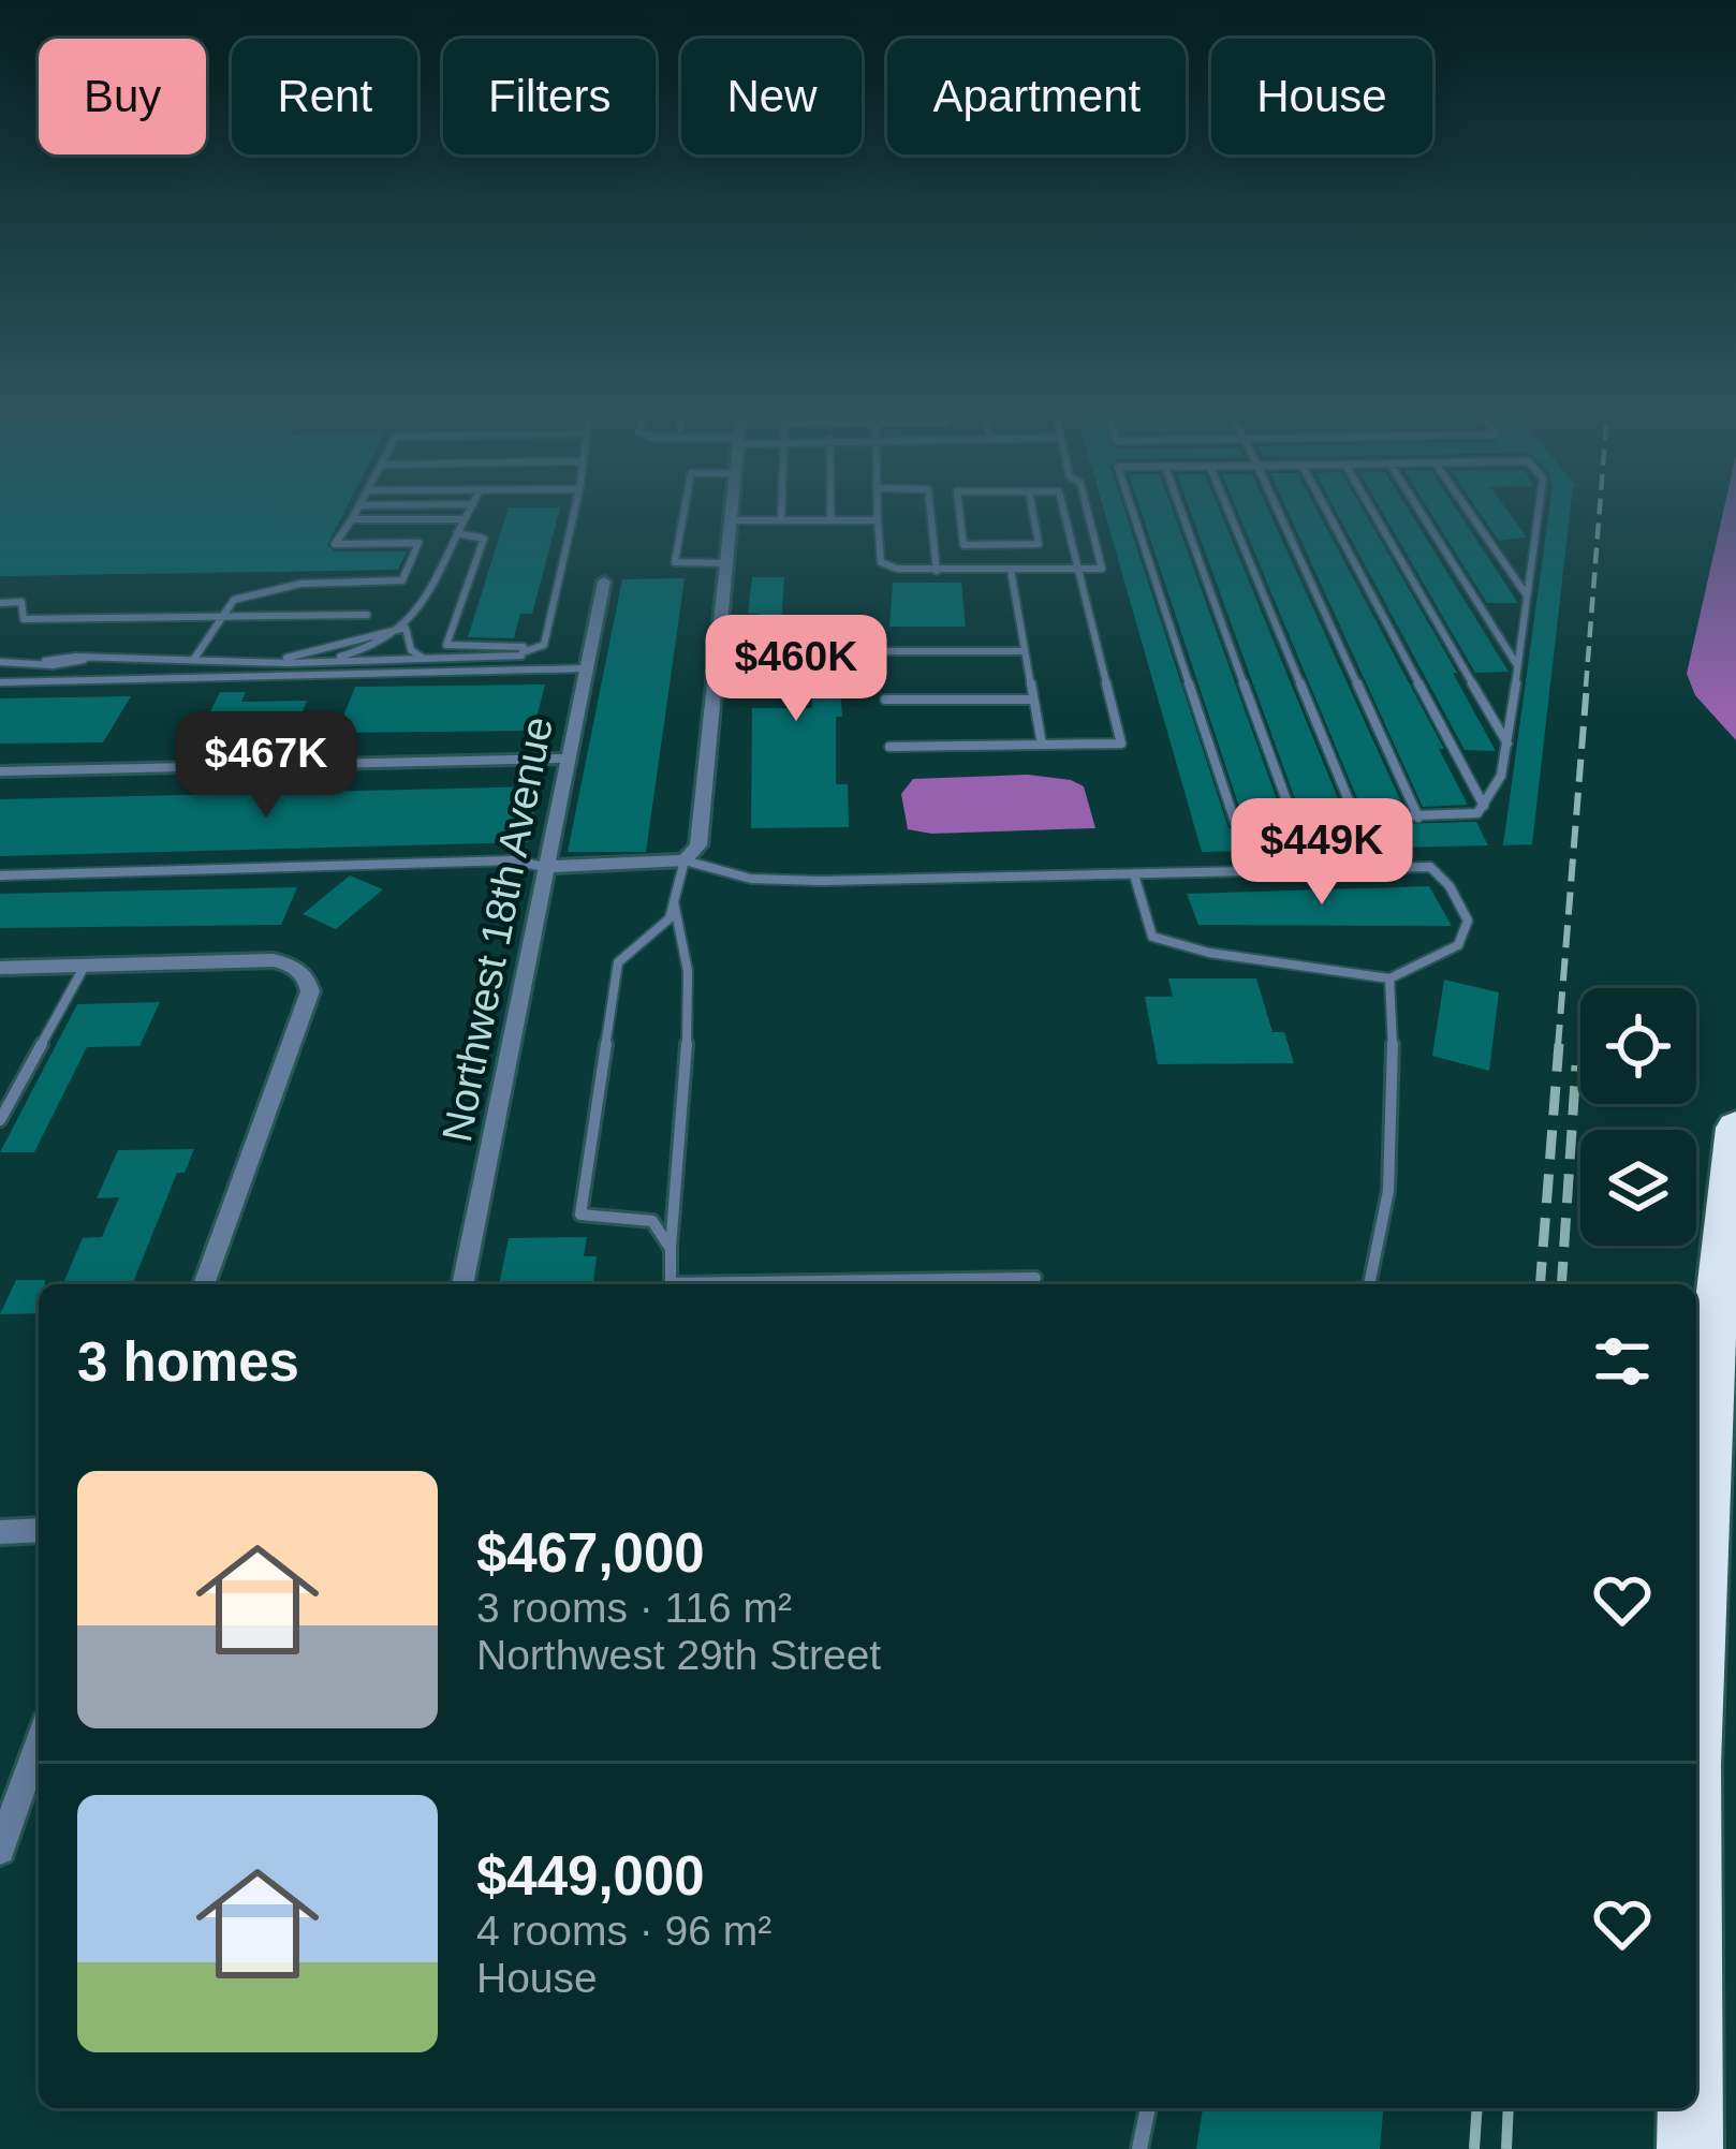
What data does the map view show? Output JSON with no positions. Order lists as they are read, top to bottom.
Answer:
{
  "streets": {
    "street": ["Northwest 18th Avenue"]
  },
  "page": {
    "chip": [
      "Buy",
      "Rent",
      "Filters",
      "New",
      "Apartment",
      "House"
    ],
    "price": ["$460K", "$467K", "$449K"],
    "heading": "3 homes",
    "list": [
      {
        "name": "$467,000",
        "note": "3 rooms · 116 m² · Northwest 29th Street"
      },
      {
        "name": "$449,000",
        "note": "4 rooms · 96 m² · House"
      }
    ]
  }
}
